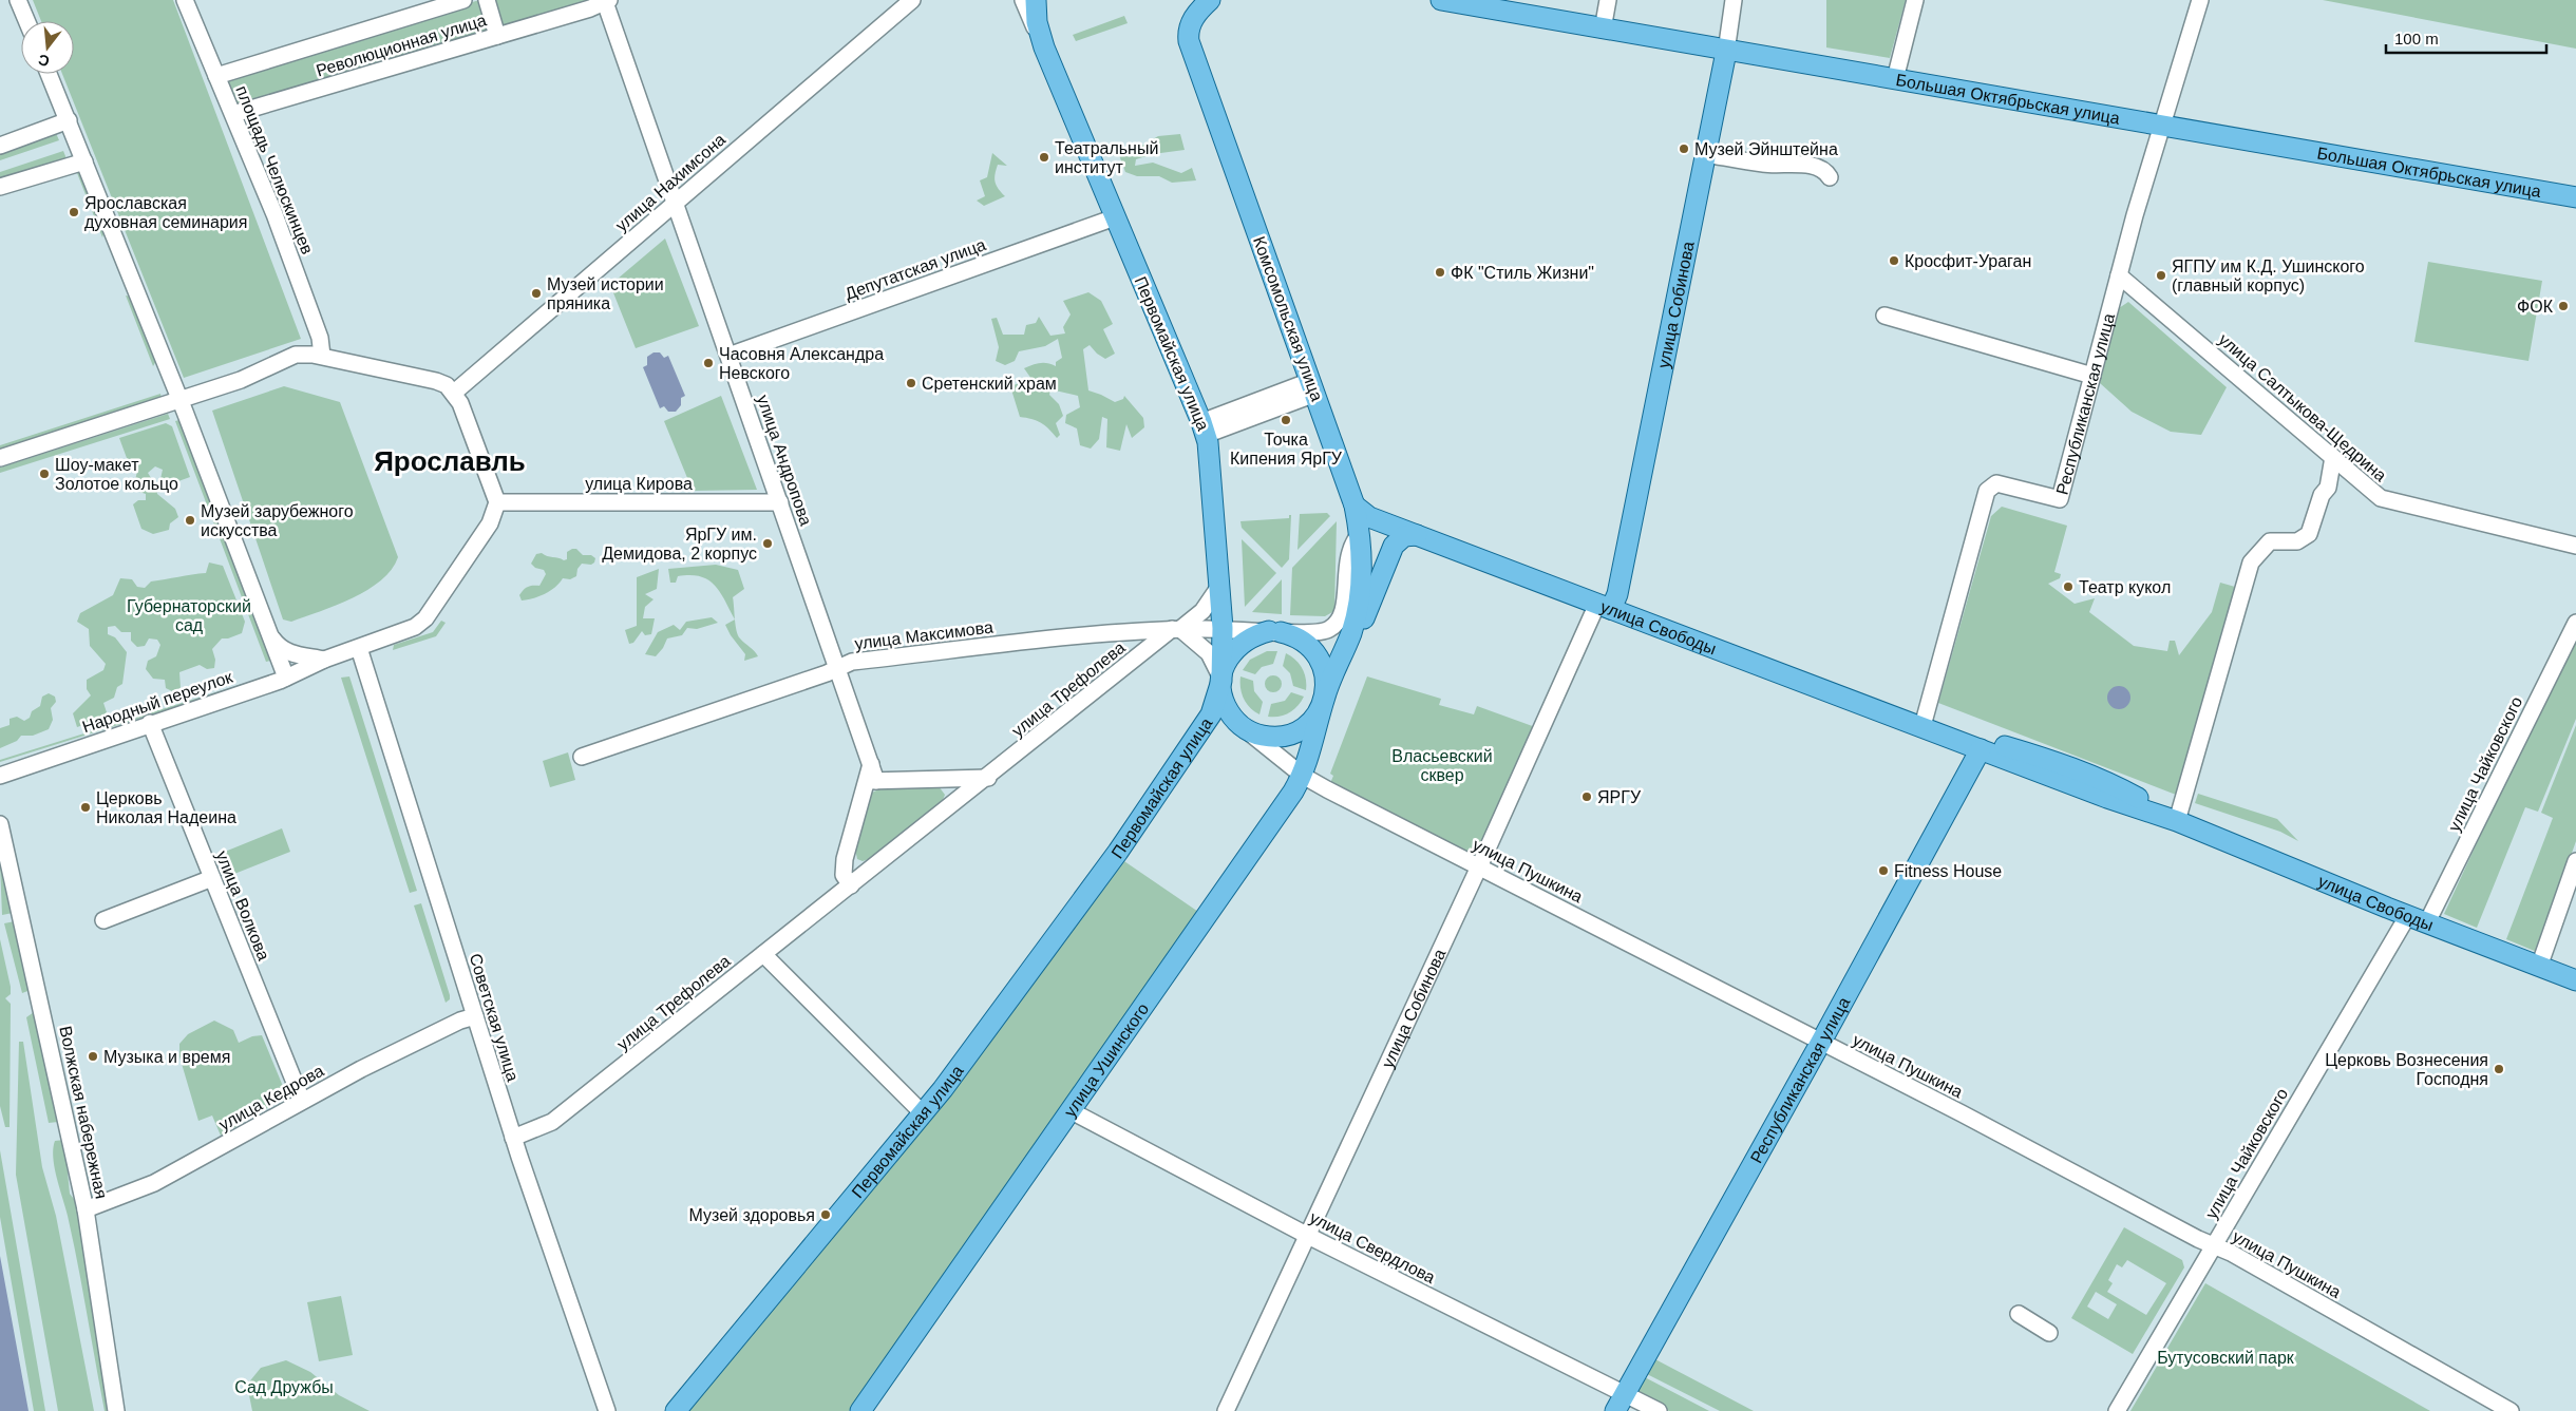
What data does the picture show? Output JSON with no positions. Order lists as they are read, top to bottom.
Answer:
{
  "streets": {
    "main road": [
      "Большая Октябрьская улица",
      "улица Собинова",
      "Комсомольская улица",
      "Первомайская улица",
      "Республиканская улица",
      "улица Свободы",
      "улица Ушинского"
    ],
    "street": [
      "Революционная улица",
      "площадь Челюскинцев",
      "улица Нахимсона",
      "Депутатская улица",
      "улица Салтыкова-Щедрина",
      "улица Андропова",
      "улица Кирова",
      "улица Максимова",
      "улица Трефолева",
      "Народный переулок",
      "улица Чайковского",
      "улица Пушкина",
      "улица Волкова",
      "Советская улица",
      "улица Кедрова",
      "Волжская набережная",
      "улица Свердлова"
    ]
  },
  "crossings": [
    ["Революционная улица", "площадь Челюскинцев"],
    ["Революционная улица", "улица Андропова"],
    ["Большая Октябрьская улица", "улица Собинова"],
    ["Большая Октябрьская улица", "Республиканская улица"],
    ["улица Нахимсона", "улица Андропова"],
    ["Депутатская улица", "Первомайская улица"],
    ["Депутатская улица", "улица Андропова"],
    ["улица Собинова", "улица Свободы"],
    ["улица Собинова", "улица Пушкина"],
    ["улица Собинова", "улица Свердлова"],
    ["Комсомольская улица", "улица Свободы"],
    ["Комсомольская улица", "улица Максимова"],
    ["Комсомольская улица", "улица Ушинского"],
    ["Первомайская улица", "улица Максимова"],
    ["Первомайская улица", "улица Трефолева"],
    ["Республиканская улица", "улица Салтыкова-Щедрина"],
    ["Республиканская улица", "улица Свободы"],
    ["Республиканская улица", "улица Пушкина"],
    ["Республиканская улица", "улица Свердлова"],
    ["улица Андропова", "улица Кирова"],
    ["улица Андропова", "улица Максимова"],
    ["улица Кирова", "Народный переулок"],
    ["улица Свободы", "улица Максимова"],
    ["улица Свободы", "улица Чайковского"],
    ["улица Максимова", "улица Трефолева"],
    ["улица Трефолева", "Советская улица"],
    ["Народный переулок", "улица Волкова"],
    ["Народный переулок", "Советская улица"],
    ["улица Чайковского", "улица Пушкина"],
    ["улица Пушкина", "улица Ушинского"],
    ["улица Волкова", "улица Кедрова"],
    ["Советская улица", "улица Кедрова"],
    ["улица Ушинского", "улица Свердлова"],
    ["улица Кедрова", "Волжская набережная"]
  ],
  "districts": ["Ярославль"],
  "parks": [
    "Губернаторский сад",
    "Власьевский сквер",
    "Бутусовский парк",
    "Сад Дружбы"
  ],
  "places": [
    "Музей Эйнштейна",
    "Театральный институт",
    "Ярославская духовная семинария",
    "Кросфит-Ураган",
    "ФК \"Стиль Жизни\"",
    "ЯГПУ им К.Д. Ушинского (главный корпус)",
    "Музей истории пряника",
    "ФОК",
    "Часовня Александра Невского",
    "Сретенский храм",
    "Точка Кипения ЯрГУ",
    "Шоу-макет Золотое кольцо",
    "Музей зарубежного искусства",
    "ЯрГУ им. Демидова, 2 корпус",
    "Театр кукол",
    "ЯРГУ",
    "Церковь Николая Надеина",
    "Fitness House",
    "Музыка и время",
    "Церковь Вознесения Господня",
    "Музей здоровья"
  ],
  "scale_bar": "100 m",
  "north": "bottom"
}
